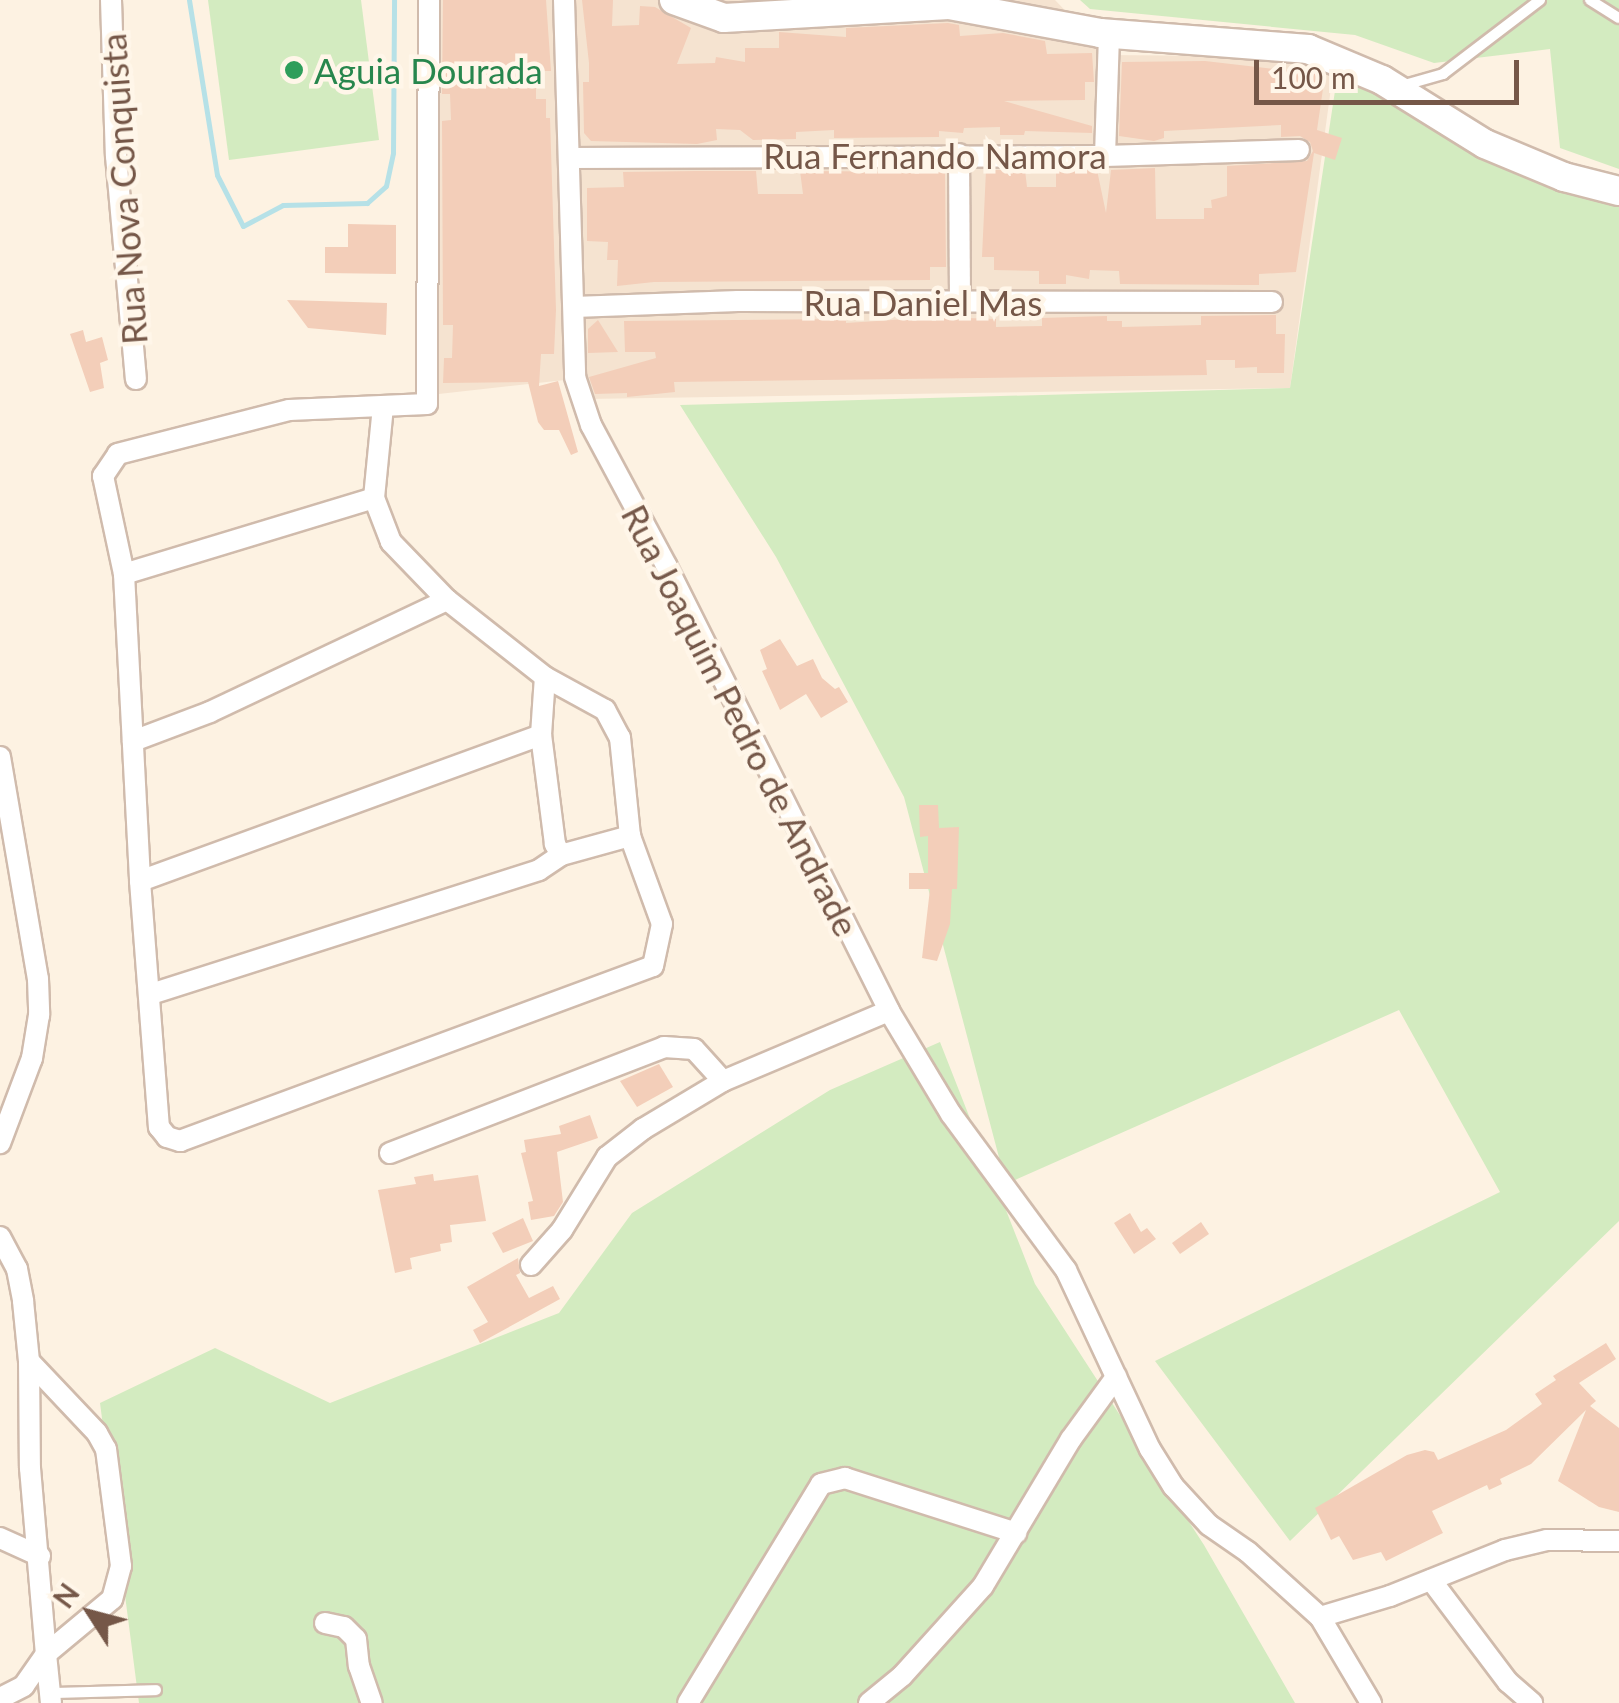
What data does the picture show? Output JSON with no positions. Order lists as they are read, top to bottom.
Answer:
{
  "streets": {
    "street": [
      "Rua Fernando Namora",
      "Rua Nova Conquista",
      "Rua Daniel Mas",
      "Rua Joaquim Pedro de Andrade"
    ]
  },
  "crossings": [
    ["Rua Fernando Namora", "Rua Joaquim Pedro de Andrade"],
    ["Rua Daniel Mas", "Rua Joaquim Pedro de Andrade"]
  ],
  "places": ["Aguia Dourada"],
  "scale_bar": "100 m",
  "north": "top left"
}
